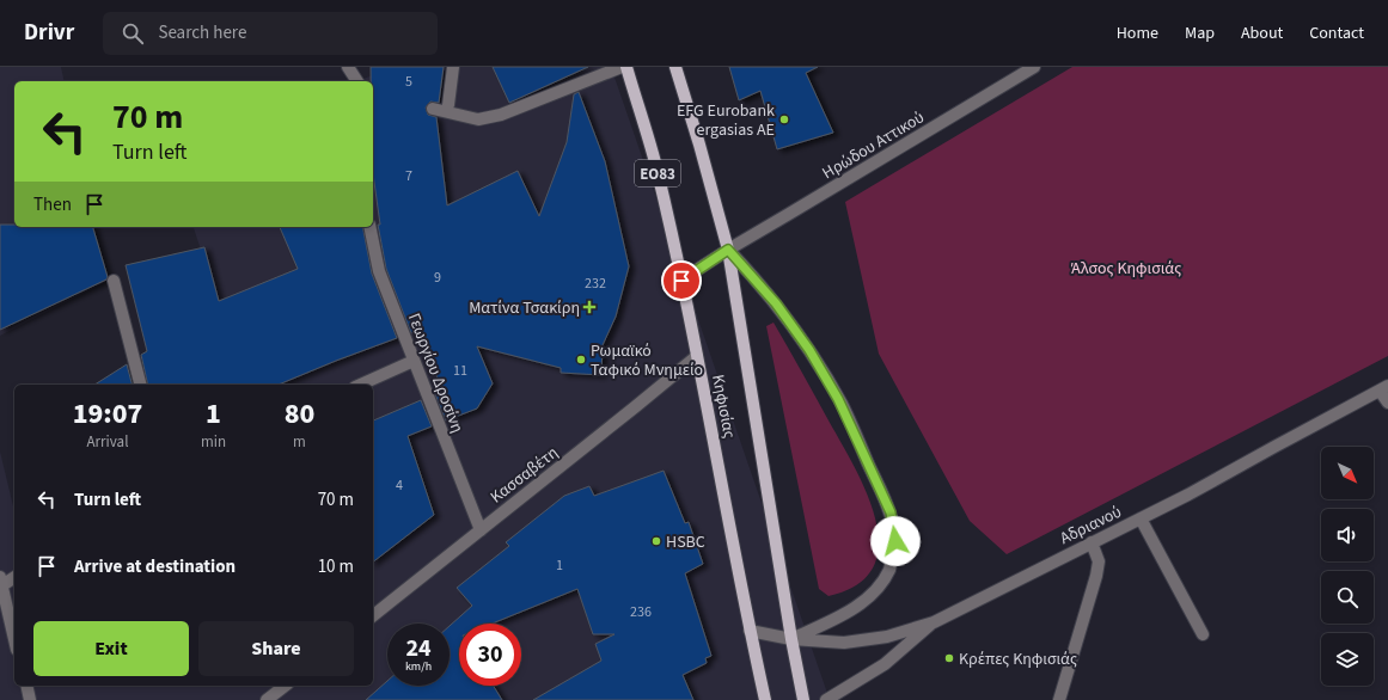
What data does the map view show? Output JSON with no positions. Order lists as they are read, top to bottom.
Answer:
{
  "streets": {
    "main road": ["ΕΟ83", "Κηφισίας"],
    "street": [
      "Ηρώδου Αττικού",
      "Γεωργίου Δροσίνη",
      "Κασσαβέτη",
      "Αδριανού"
    ]
  },
  "crossings": [
    ["Ηρώδου Αττικού", "Κηφισίας"],
    ["Γεωργίου Δροσίνη", "Κασσαβέτη"],
    ["Κηφισίας", "Κασσαβέτη"],
    ["Κηφισίας", "Αδριανού"]
  ],
  "parks": ["Άλσος Κηφισιάς"],
  "places": {
    "other": [
      "EFG Eurobank ergasias AE",
      "Ρωμαϊκό Ταφικό Μνημείο",
      "HSBC",
      "Κρέπες Κηφισιάς"
    ],
    "health": ["Ματίνα Τσακίρη"]
  },
  "house_numbers": [
    "5",
    "7",
    "9",
    "232",
    "11",
    "4",
    "1",
    "236"
  ],
  "north": "bottom right",
  "page": {
    "header": "Drivr",
    "search": "Search here",
    "nav": [
      "Home",
      "Map",
      "About",
      "Contact"
    ],
    "turn": ["70 m", "Turn left"],
    "then": "Then",
    "eta": [
      "19:07",
      "Arrival",
      "1",
      "min",
      "80",
      "m"
    ],
    "list": [
      {
        "name": "Turn left",
        "value": "70 m"
      },
      {
        "name": "Arrive at destination",
        "value": "10 m"
      }
    ],
    "buttons": ["Exit", "Share"],
    "speed": "24 km/h",
    "limit": "30"
  }
}
